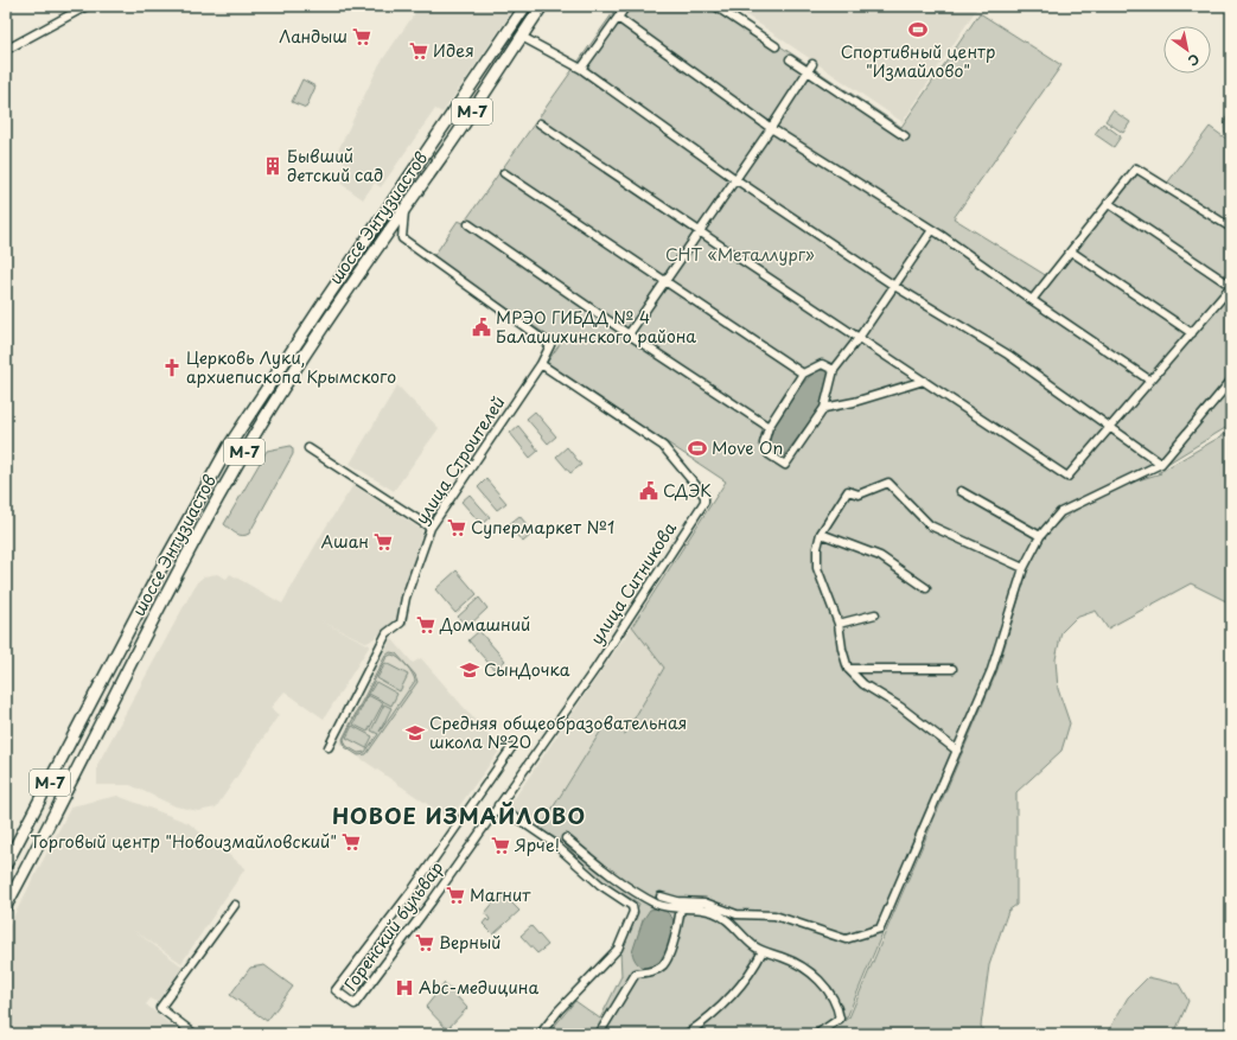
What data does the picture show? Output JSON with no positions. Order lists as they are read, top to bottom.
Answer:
{
  "streets": {
    "highway": ["М-7", "шоссе Энтузиастов"],
    "street": ["улица Строителей", "улица Ситникова", "Горенский бульвар"]
  },
  "crossings": [
    ["шоссе Энтузиастов", "улица Строителей"],
    ["улица Строителей", "улица Ситникова"],
    ["улица Ситникова", "Горенский бульвар"]
  ],
  "districts": ["НОВОЕ ИЗМАЙЛОВО"],
  "parks": ["СНТ «Металлург»"],
  "places": {
    "sports": ["Спортивный центр \"Измайлово\"", "Move On"],
    "supermarket": [
      "Ландыш",
      "Идея",
      "Супермаркет №1",
      "Ашан",
      "Домашний",
      "Торговый центр \"Новоизмайловский\"",
      "Ярче!",
      "Магнит",
      "Верный"
    ],
    "building": ["Бывший детский сад"],
    "public building": ["МРЭО ГИБДД № 4 Балашихинского района", "СДЭК"],
    "church": ["Церковь Луки, архиепископа Крымского"],
    "school or university": ["СынДочка", "Средняя общеобразовательная школа №20"],
    "hospital": ["Abc-медицина"]
  },
  "north": "bottom right"
}
